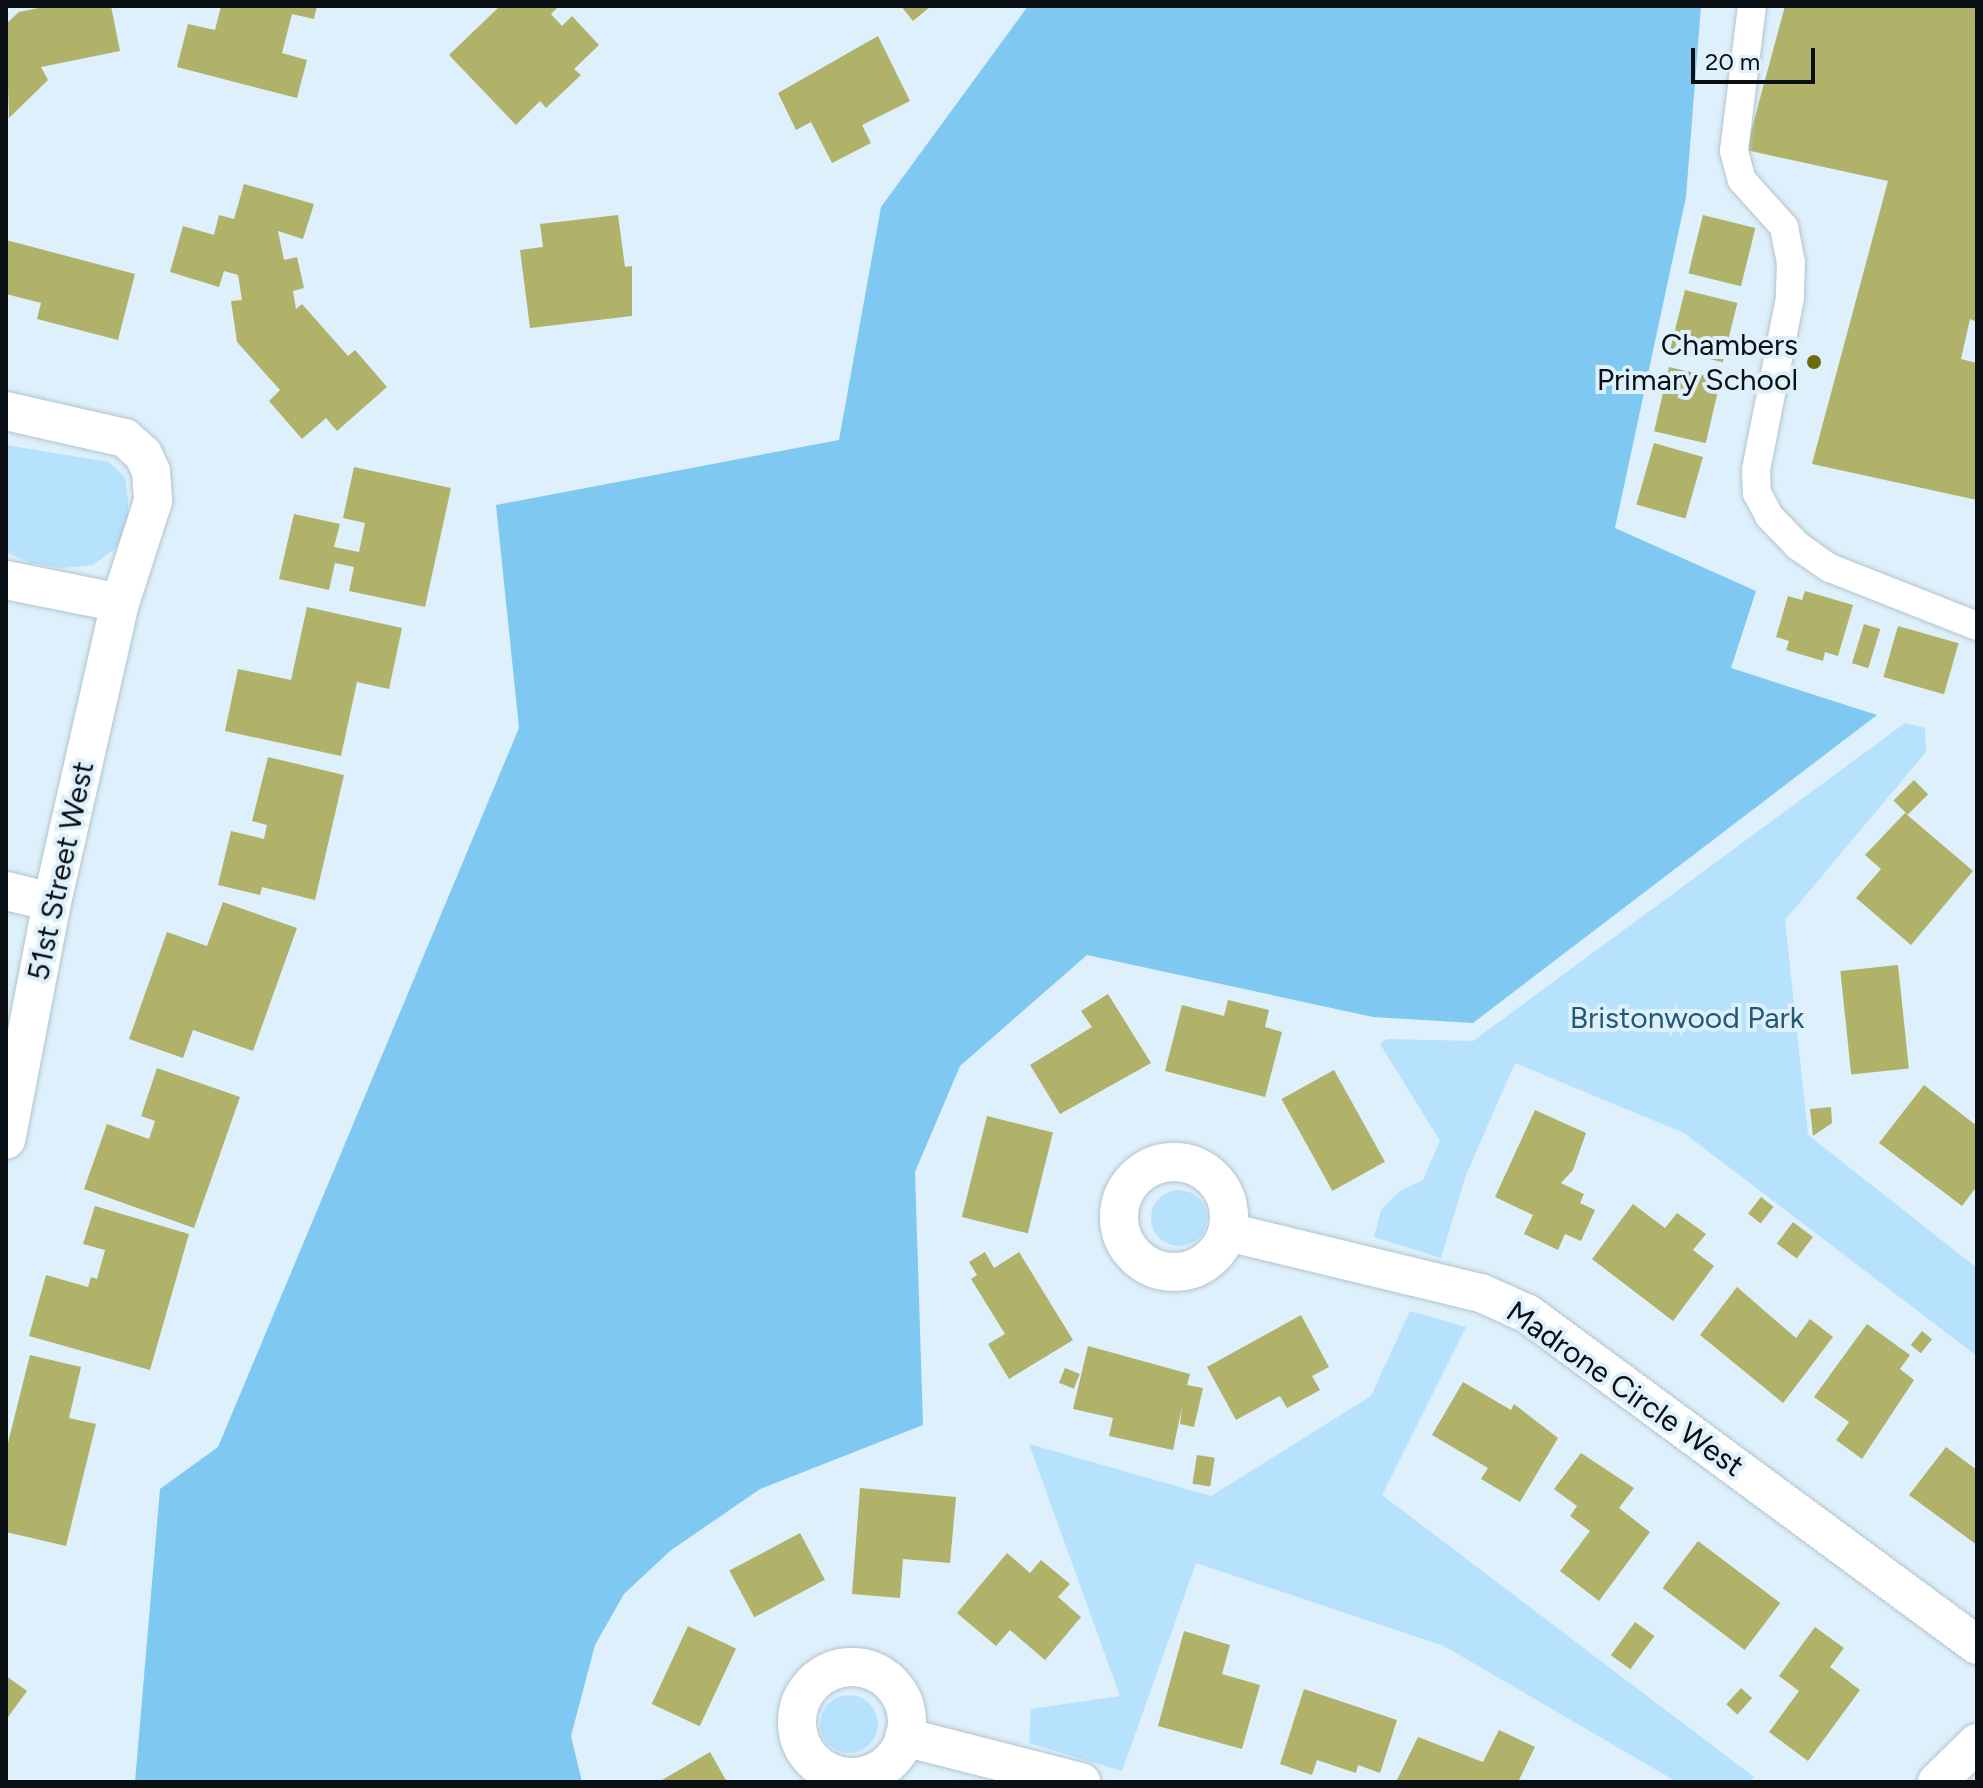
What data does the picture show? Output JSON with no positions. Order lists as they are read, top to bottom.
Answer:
{
  "streets": {
    "street": ["51st Street West", "Madrone Circle West"]
  },
  "parks": ["Bristonwood Park"],
  "places": ["Chambers Primary School"],
  "scale_bar": "20 m"
}
